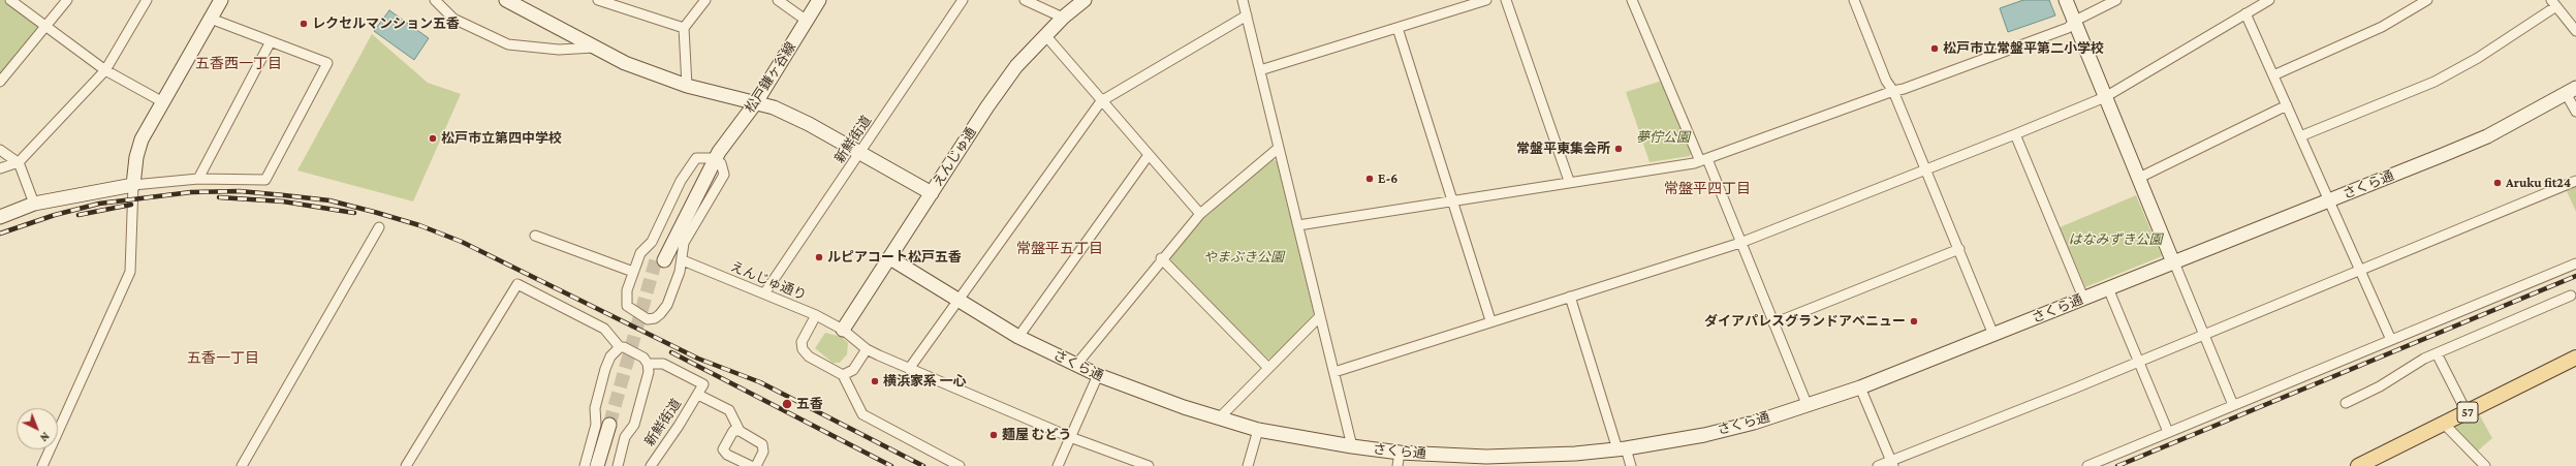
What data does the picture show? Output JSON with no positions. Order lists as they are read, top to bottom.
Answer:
{
  "streets": {
    "main road": ["57"],
    "street": [
      "松戸鎌ヶ谷線",
      "新鮮街道",
      "えんじゅ通",
      "さくら通",
      "えんじゅ通り"
    ]
  },
  "crossings": [
    ["新鮮街道", "えんじゅ通り"],
    ["えんじゅ通", "さくら通"],
    ["えんじゅ通", "えんじゅ通り"]
  ],
  "districts": [
    "五香西一丁目",
    "常盤平四丁目",
    "常盤平五丁目",
    "五香一丁目"
  ],
  "parks": ["夢佇公園", "はなみずき公園", "やまぶき公園"],
  "places": [
    "レクセルマンション五香",
    "松戸市立常盤平第二小学校",
    "松戸市立第四中学校",
    "常盤平東集会所",
    "E-6",
    "Aruku fit24",
    "ルピアコート松戸五香",
    "ダイアパレスグランドアベニュー",
    "横浜家系 一心",
    "五香",
    "麺屋 むどう"
  ],
  "north": "bottom right"
}
